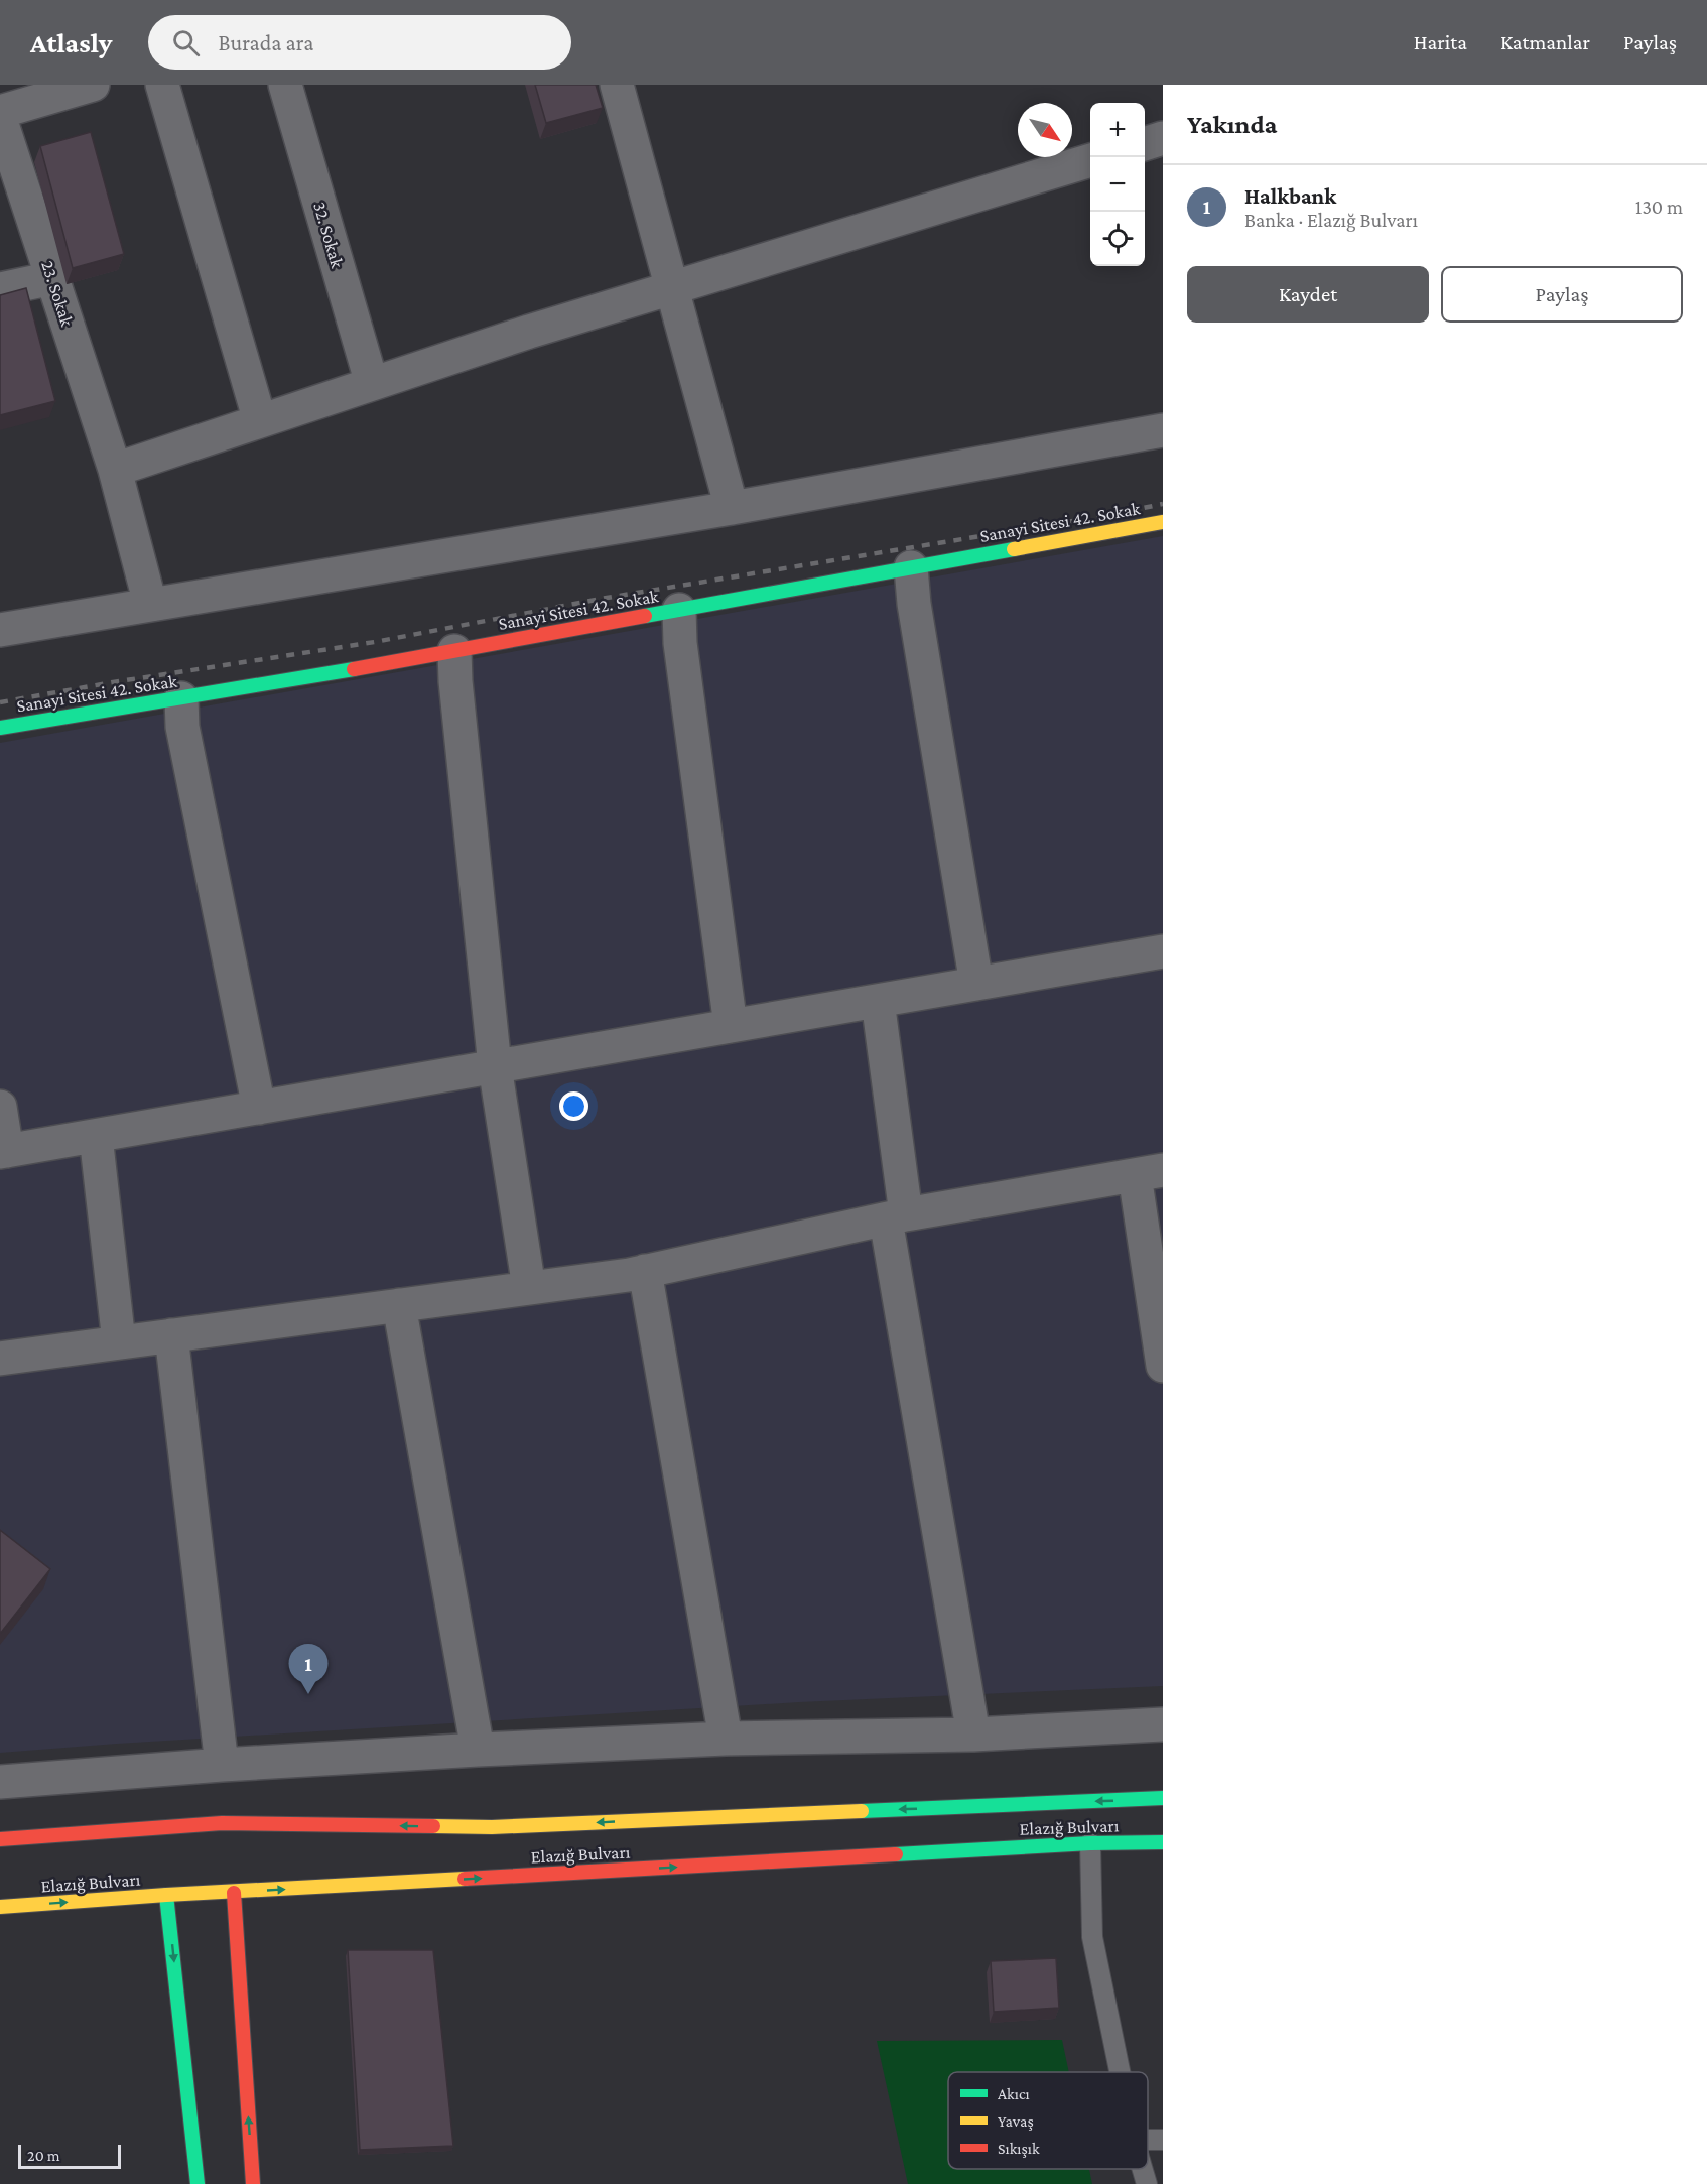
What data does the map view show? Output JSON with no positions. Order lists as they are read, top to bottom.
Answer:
{
  "streets": {
    "main road": ["Sanayi Sitesi 42. Sokak", "Elazığ Bulvarı"],
    "street": ["32. Sokak", "23. Sokak"]
  },
  "legend": ["Akıcı", "Yavaş", "Sıkışık"],
  "scale_bar": "20 m",
  "north": "bottom right",
  "page": {
    "header": "Atlasly",
    "search": "Burada ara",
    "nav": ["Harita", "Katmanlar", "Paylaş"],
    "heading": "Yakında",
    "map_buttons": ["+", "−"],
    "list": [
      {
        "mark": "1",
        "name": "Halkbank",
        "note": "Banka · Elazığ Bulvarı",
        "value": "130 m"
      }
    ],
    "buttons": ["Kaydet", "Paylaş"],
    "pins": "1",
    "scale": "20 m"
  }
}
